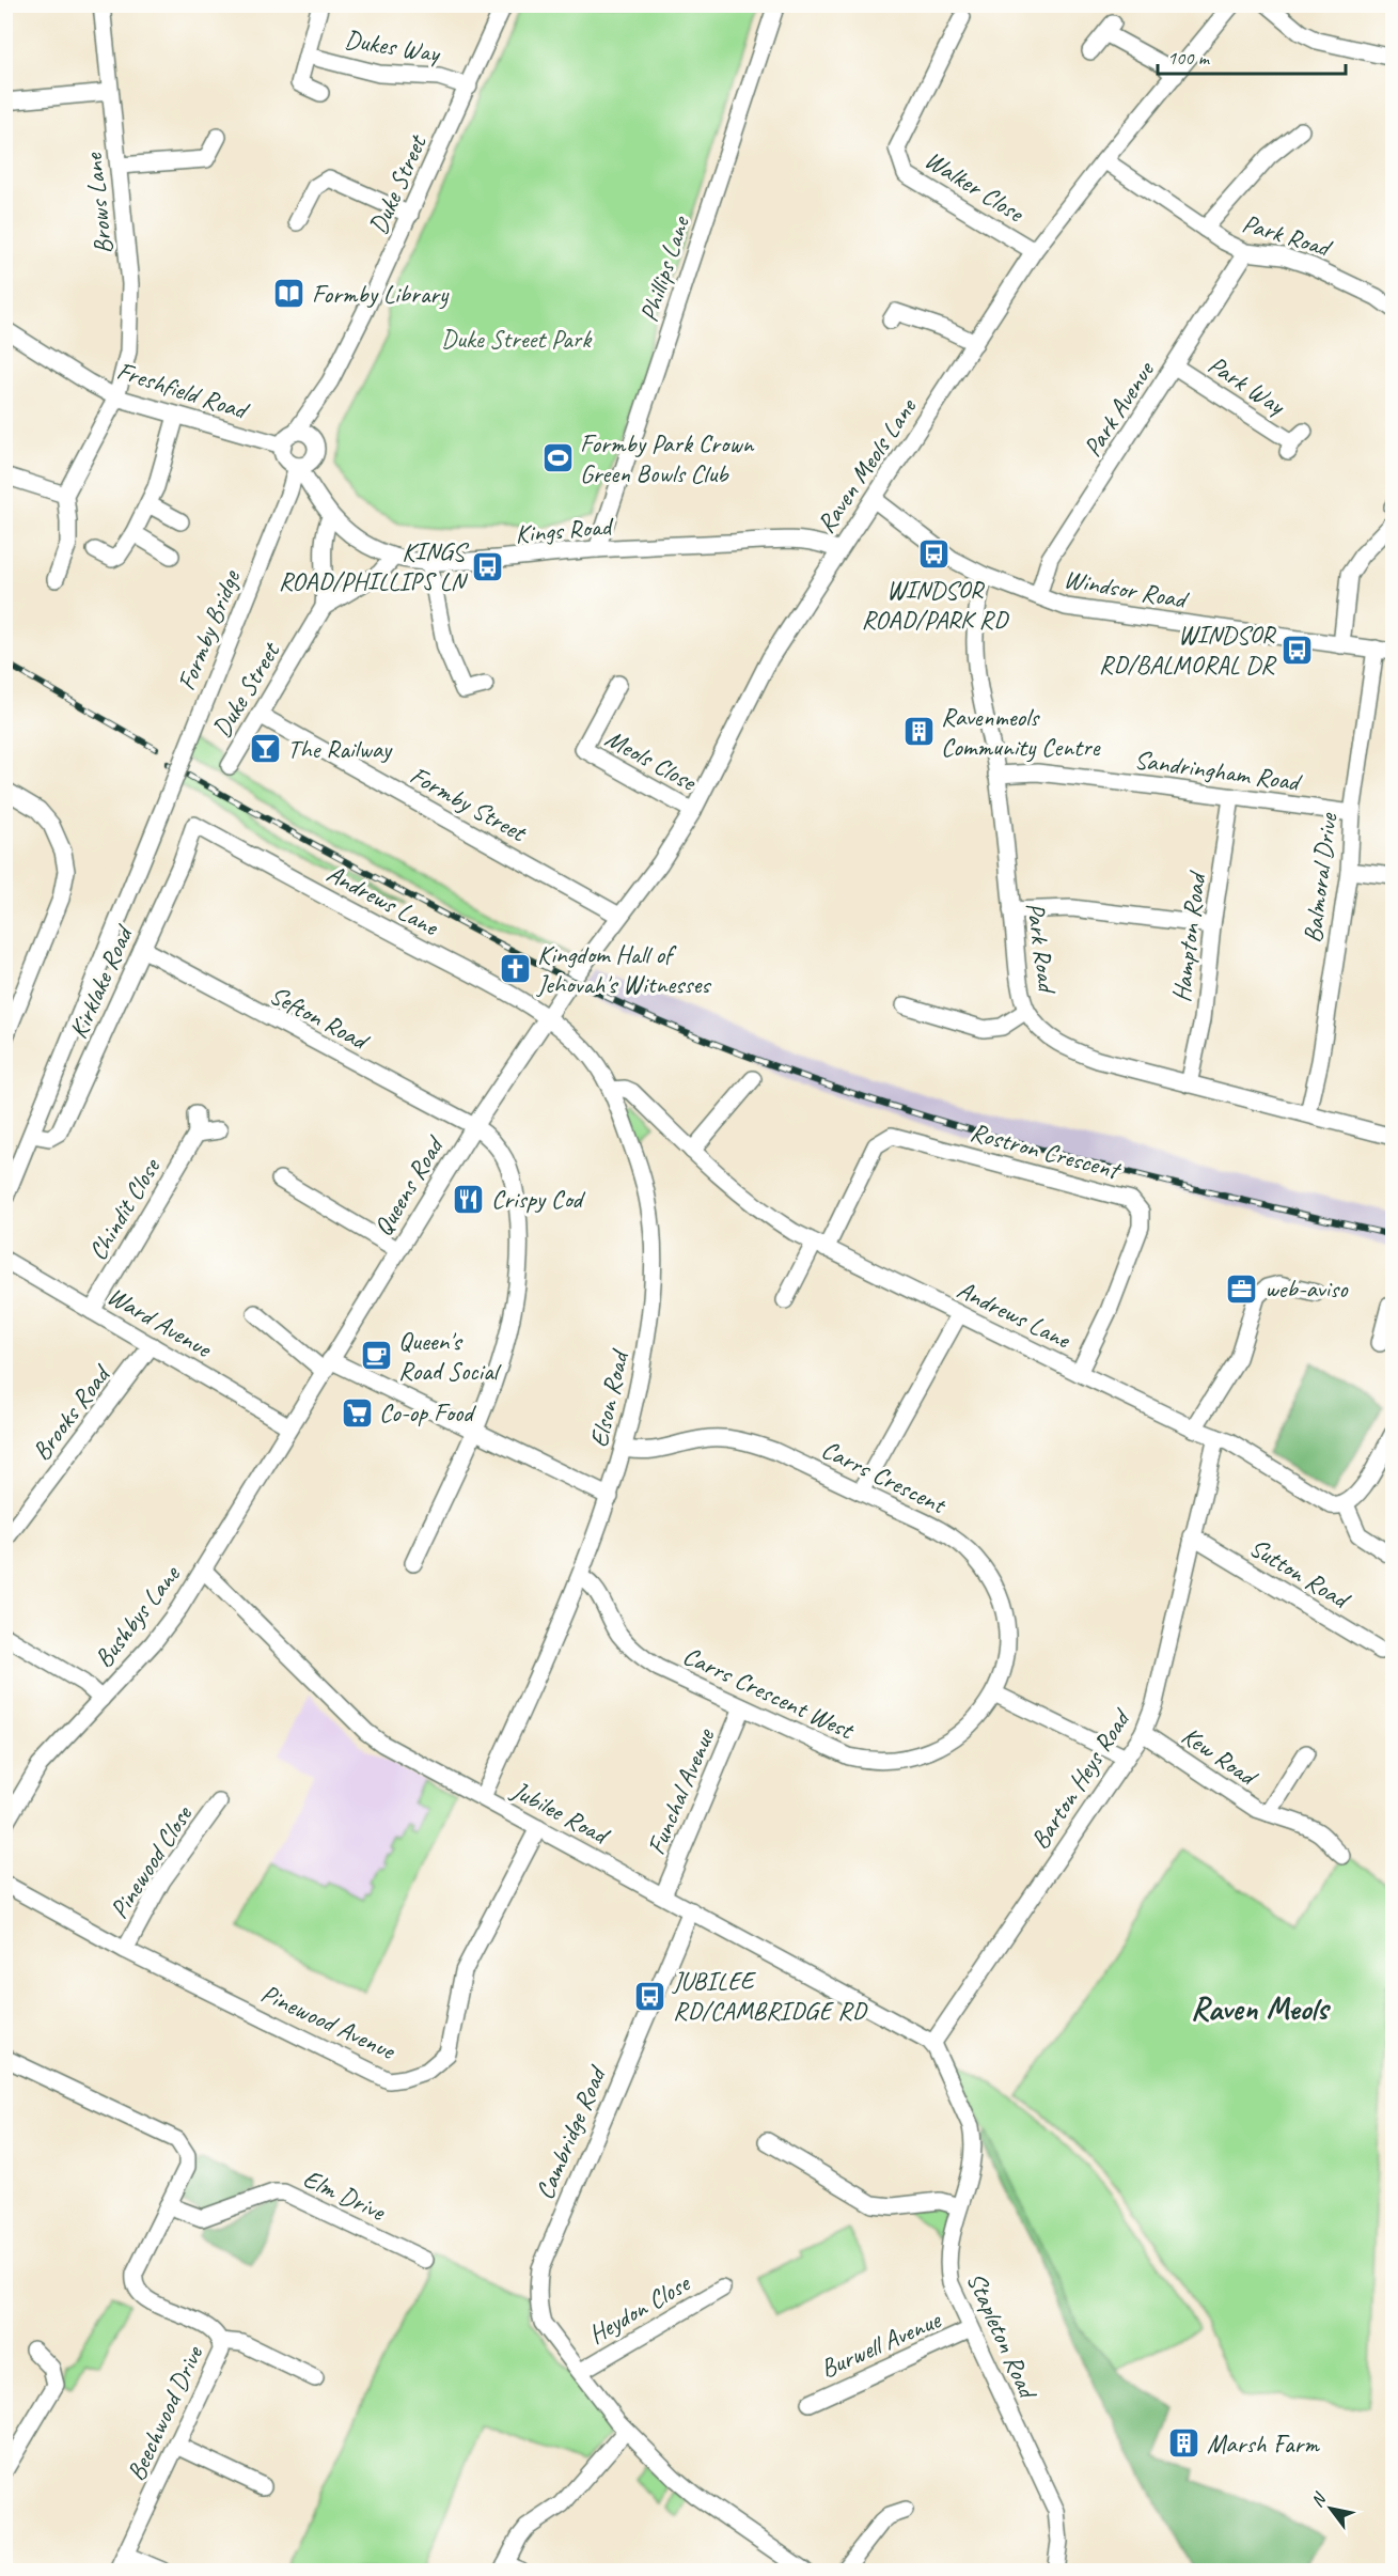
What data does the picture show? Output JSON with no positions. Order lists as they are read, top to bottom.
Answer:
{
  "streets": {
    "street": [
      "Dukes Way",
      "Duke Street",
      "Walker Close",
      "Brows Lane",
      "Park Road",
      "Phillips Lane",
      "Park Way",
      "Freshfield Road",
      "Park Avenue",
      "Raven Meols Lane",
      "Kings Road",
      "Windsor Road",
      "Formby Bridge",
      "Meols Close",
      "Sandringham Road",
      "Formby Street",
      "Balmoral Drive",
      "Andrews Lane",
      "Hampton Road",
      "Kirklake Road",
      "Sefton Road",
      "Rostron Crescent",
      "Queens Road",
      "Chindit Close",
      "Ward Avenue",
      "Elson Road",
      "Brooks Road",
      "Carrs Crescent",
      "Sutton Road",
      "Bushbys Lane",
      "Carrs Crescent West",
      "Kew Road",
      "Barton Heys Road",
      "Funchal Avenue",
      "Jubilee Road",
      "Pinewood Close",
      "Pinewood Avenue",
      "Cambridge Road",
      "Elm Drive",
      "Heydon Close",
      "Stapleton Road",
      "Burwell Avenue",
      "Beechwood Drive"
    ]
  },
  "crossings": [
    ["Dukes Way", "Duke Street"],
    ["Duke Street", "Freshfield Road"],
    ["Duke Street", "Kings Road"],
    ["Duke Street", "Formby Bridge"],
    ["Duke Street", "Formby Street"],
    ["Walker Close", "Raven Meols Lane"],
    ["Brows Lane", "Freshfield Road"],
    ["Park Road", "Park Avenue"],
    ["Park Road", "Raven Meols Lane"],
    ["Park Road", "Windsor Road"],
    ["Park Road", "Sandringham Road"],
    ["Park Road", "Balmoral Drive"],
    ["Park Road", "Hampton Road"],
    ["Phillips Lane", "Kings Road"],
    ["Park Way", "Park Avenue"],
    ["Freshfield Road", "Kings Road"],
    ["Freshfield Road", "Formby Bridge"],
    ["Park Avenue", "Windsor Road"],
    ["Raven Meols Lane", "Kings Road"],
    ["Raven Meols Lane", "Windsor Road"],
    ["Raven Meols Lane", "Meols Close"],
    ["Raven Meols Lane", "Formby Street"],
    ["Raven Meols Lane", "Queens Road"],
    ["Kings Road", "Formby Bridge"],
    ["Windsor Road", "Balmoral Drive"],
    ["Formby Bridge", "Kirklake Road"],
    ["Sandringham Road", "Balmoral Drive"],
    ["Sandringham Road", "Hampton Road"],
    ["Andrews Lane", "Kirklake Road"],
    ["Andrews Lane", "Rostron Crescent"],
    ["Andrews Lane", "Queens Road"],
    ["Andrews Lane", "Elson Road"],
    ["Andrews Lane", "Barton Heys Road"],
    ["Kirklake Road", "Sefton Road"],
    ["Sefton Road", "Queens Road"],
    ["Queens Road", "Ward Avenue"],
    ["Queens Road", "Elson Road"],
    ["Queens Road", "Bushbys Lane"],
    ["Chindit Close", "Ward Avenue"],
    ["Ward Avenue", "Brooks Road"],
    ["Ward Avenue", "Bushbys Lane"],
    ["Elson Road", "Carrs Crescent"],
    ["Elson Road", "Carrs Crescent West"],
    ["Elson Road", "Jubilee Road"],
    ["Carrs Crescent", "Carrs Crescent West"],
    ["Sutton Road", "Barton Heys Road"],
    ["Bushbys Lane", "Jubilee Road"],
    ["Carrs Crescent West", "Funchal Avenue"],
    ["Kew Road", "Barton Heys Road"],
    ["Barton Heys Road", "Jubilee Road"],
    ["Barton Heys Road", "Stapleton Road"],
    ["Funchal Avenue", "Jubilee Road"],
    ["Jubilee Road", "Pinewood Avenue"],
    ["Jubilee Road", "Cambridge Road"],
    ["Jubilee Road", "Stapleton Road"],
    ["Pinewood Close", "Pinewood Avenue"],
    ["Cambridge Road", "Heydon Close"],
    ["Elm Drive", "Beechwood Drive"],
    ["Stapleton Road", "Burwell Avenue"]
  ],
  "districts": ["Raven Meols"],
  "parks": ["Duke Street Park"],
  "places": {
    "library": ["Formby Library"],
    "sports": ["Formby Park Crown Green Bowls Club"],
    "bus stop": [
      "WINDSOR ROAD/PARK RD",
      "KINGS ROAD/PHILLIPS LN",
      "WINDSOR RD/BALMORAL DR",
      "JUBILEE RD/CAMBRIDGE RD"
    ],
    "building": ["Ravenmeols Community Centre", "Marsh Farm"],
    "bar": ["The Railway"],
    "church": ["Kingdom Hall of Jehovah's Witnesses"],
    "restaurant": ["Crispy Cod"],
    "office": ["web-aviso"],
    "cafe": ["Queen's Road Social"],
    "supermarket": ["Co-op Food"]
  },
  "scale_bar": "100 m",
  "north": "top left"
}
